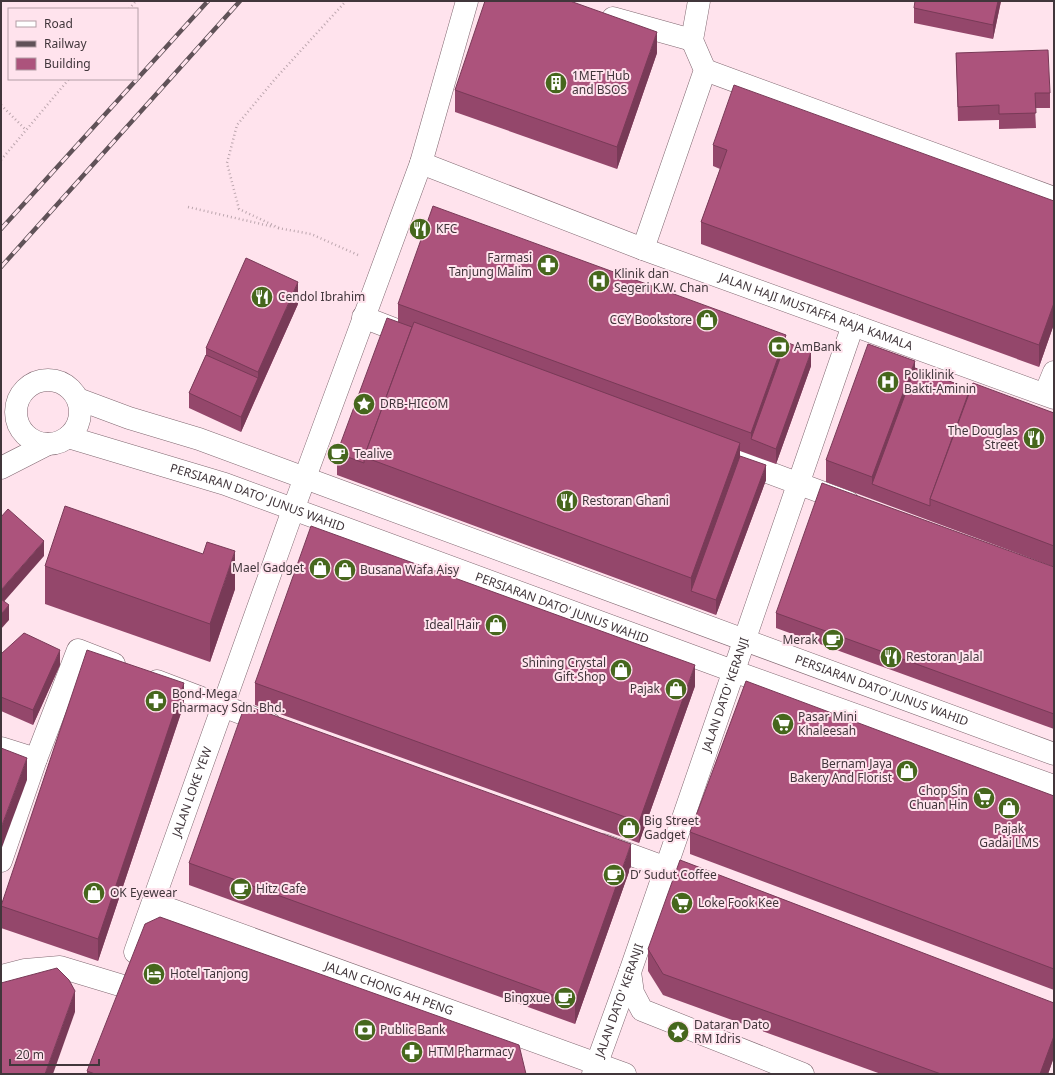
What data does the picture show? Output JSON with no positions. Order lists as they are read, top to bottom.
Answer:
{
  "streets": {
    "street": [
      "JALAN HAJI MUSTAFFA RAJA KAMALA",
      "PERSIARAN DATO' JUNUS WAHID",
      "JALAN DATO' KERANJI",
      "JALAN LOKE YEW",
      "JALAN CHONG AH PENG"
    ]
  },
  "crossings": [
    ["JALAN HAJI MUSTAFFA RAJA KAMALA", "JALAN DATO' KERANJI"],
    ["JALAN HAJI MUSTAFFA RAJA KAMALA", "JALAN LOKE YEW"],
    ["PERSIARAN DATO' JUNUS WAHID", "JALAN DATO' KERANJI"],
    ["PERSIARAN DATO' JUNUS WAHID", "JALAN LOKE YEW"],
    ["JALAN DATO' KERANJI", "JALAN CHONG AH PENG"],
    ["JALAN LOKE YEW", "JALAN CHONG AH PENG"]
  ],
  "places": {
    "building": ["1MET Hub and BSOS"],
    "restaurant": [
      "KFC",
      "Cendol Ibrahim",
      "The Douglas Street",
      "Restoran Ghani",
      "Restoran Jalal"
    ],
    "pharmacy": ["Farmasi Tanjung Malim", "Bond-Mega Pharmacy Sdn. Bhd.", "HTM Pharmacy"],
    "hospital": ["Klinik dan Segeri K.W. Chan", "Poliklinik Bakti-Aminin"],
    "shop": [
      "CCY Bookstore",
      "Mael Gadget",
      "Busana Wafa Aisy",
      "Ideal Hair",
      "Shining Crystal Gift Shop",
      "Pajak",
      "Bernam Jaya Bakery And Florist",
      "Pajak Gadai LMS",
      "Big Street Gadget",
      "OK Eyewear"
    ],
    "bank": ["AmBank", "Public Bank"],
    "place": ["DRB-HICOM", "Dataran Dato RM Idris"],
    "cafe": [
      "Tealive",
      "Merak",
      "D’ Sudut Coffee",
      "Hitz Cafe",
      "Bingxue"
    ],
    "supermarket": ["Pasar Mini Khaleesah", "Chop Sin Chuan Hin", "Loke Fook Kee"],
    "hotel": ["Hotel Tanjong"]
  },
  "legend": ["Road", "Railway", "Building"],
  "scale_bar": "20 m"
}
